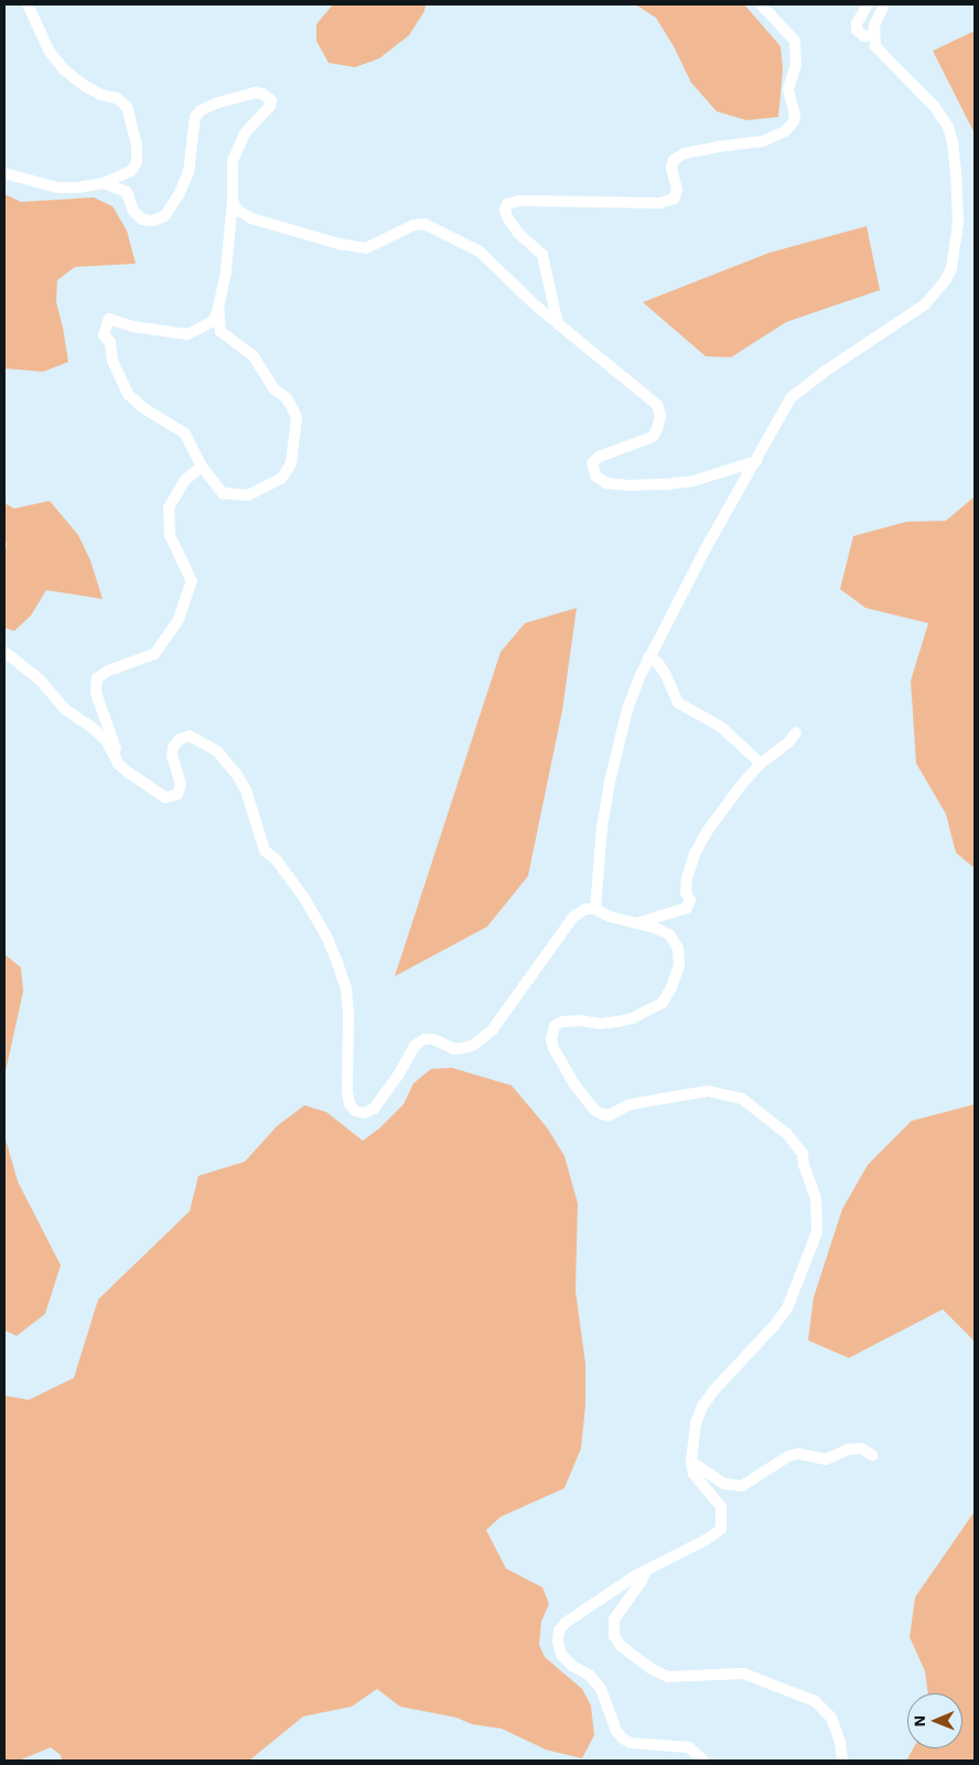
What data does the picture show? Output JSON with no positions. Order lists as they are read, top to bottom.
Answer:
{
  "north": "left"
}
